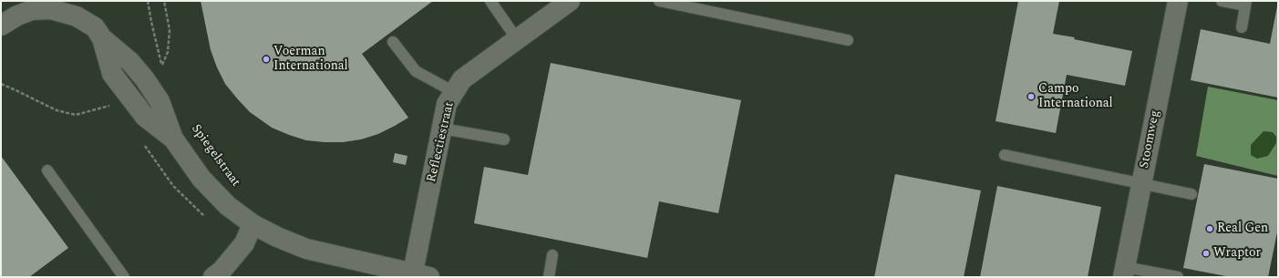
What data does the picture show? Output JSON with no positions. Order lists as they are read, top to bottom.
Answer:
{
  "streets": {
    "street": ["Stoomweg", "Reflectiestraat", "Spiegelstraat"]
  },
  "crossings": [
    ["Reflectiestraat", "Spiegelstraat"]
  ],
  "places": [
    "Voerman International",
    "Campo International",
    "Real Gen",
    "Wraptor"
  ]
}
